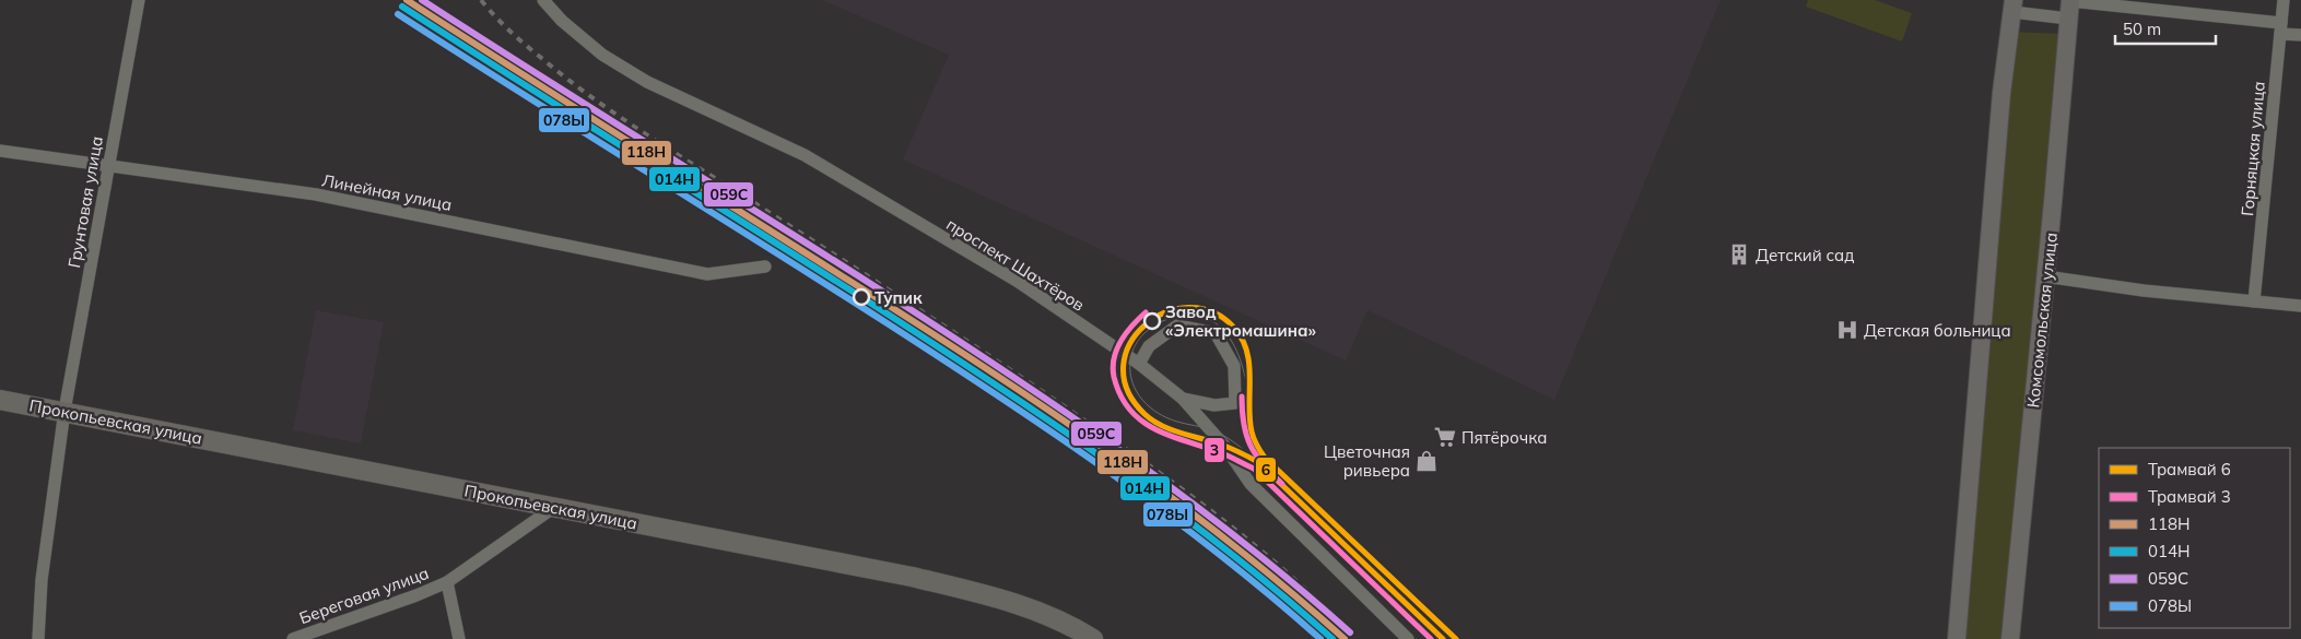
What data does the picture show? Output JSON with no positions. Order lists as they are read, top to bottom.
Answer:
{
  "streets": {
    "main road": ["Комсомольская улица", "Прокопьевская улица"],
    "street": [
      "Горняцкая улица",
      "Линейная улица",
      "Грунтовая улица",
      "проспект Шахтёров",
      "Береговая улица"
    ]
  },
  "crossings": [
    ["Линейная улица", "Грунтовая улица"],
    ["Грунтовая улица", "Прокопьевская улица"],
    ["Прокопьевская улица", "Береговая улица"]
  ],
  "places": {
    "building": ["Детский сад"],
    "other": ["Тупик", "Завод «Электромашина»"],
    "hospital": ["Детская больница"],
    "supermarket": ["Пятёрочка"],
    "shop": ["Цветочная ривьера"]
  },
  "lines": [
    "transit line 118Н",
    "transit line 059С",
    "transit line 014Н",
    "transit line 078Ы",
    "tram line 6",
    "tram line 3"
  ],
  "legend": [
    "Трамвай 6",
    "Трамвай 3",
    "118Н",
    "014Н",
    "059С",
    "078Ы"
  ],
  "scale_bar": "50 m"
}
